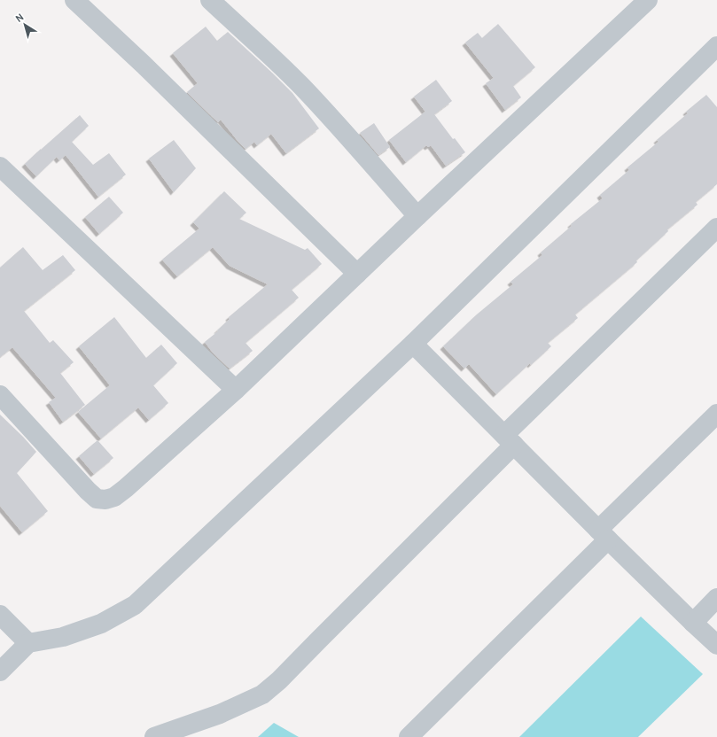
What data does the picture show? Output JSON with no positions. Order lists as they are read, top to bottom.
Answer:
{
  "north": "top left"
}
